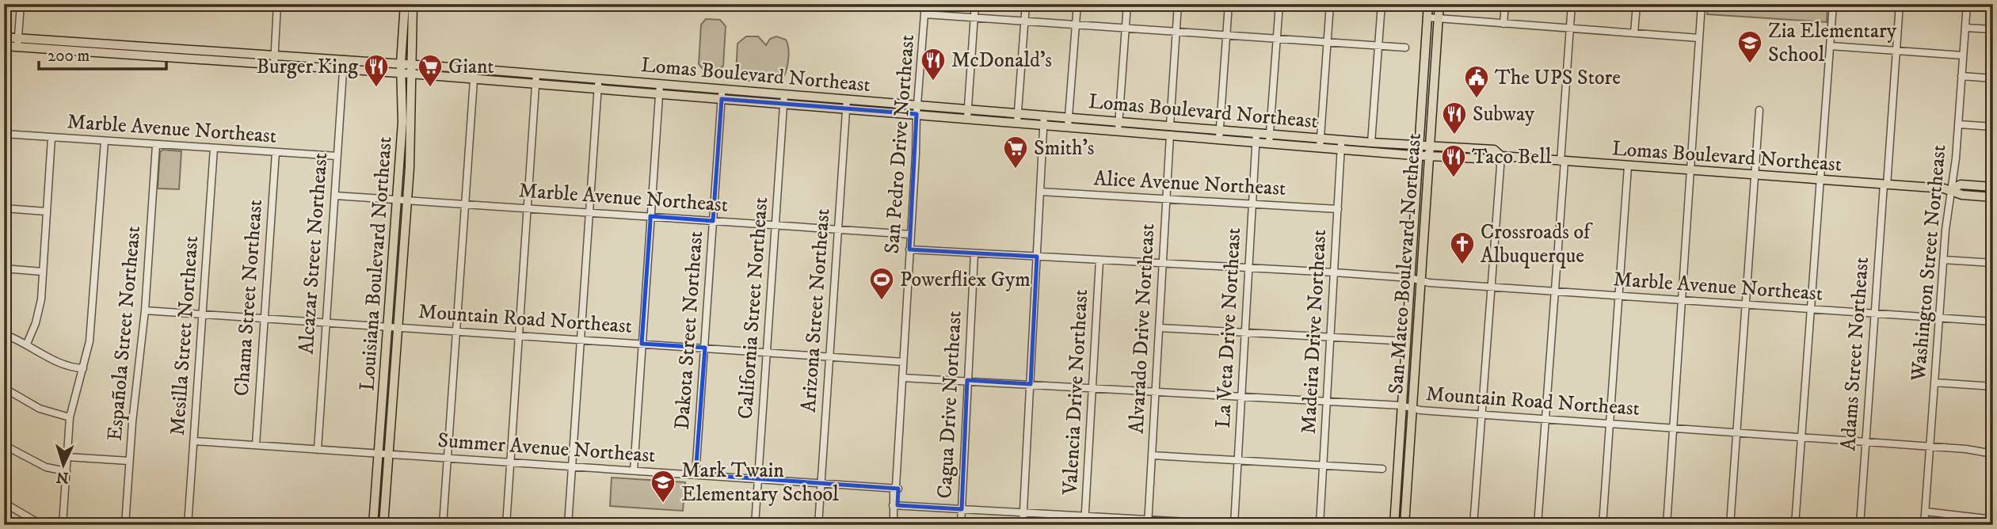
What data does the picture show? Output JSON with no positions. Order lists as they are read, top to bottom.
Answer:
{
  "streets": {
    "main road": ["Lomas Boulevard Northeast", "Louisiana Boulevard Northeast", "San Mateo Boulevard Northeast"],
    "street": [
      "Marble Avenue Northeast",
      "San Pedro Drive Northeast",
      "Alice Avenue Northeast",
      "Alcazar Street Northeast",
      "Washington Street Northeast",
      "Chama Street Northeast",
      "California Street Northeast",
      "Arizona Street Northeast",
      "Mountain Road Northeast",
      "La Veta Drive Northeast",
      "Alvarado Drive Northeast",
      "Dakota Street Northeast",
      "Madeira Drive Northeast",
      "Española Street Northeast",
      "Mesilla Street Northeast",
      "Adams Street Northeast",
      "Valencia Drive Northeast",
      "Cagua Drive Northeast",
      "Summer Avenue Northeast"
    ]
  },
  "crossings": [
    ["Lomas Boulevard Northeast", "San Pedro Drive Northeast"],
    ["Lomas Boulevard Northeast", "Alcazar Street Northeast"],
    ["Lomas Boulevard Northeast", "Washington Street Northeast"],
    ["Lomas Boulevard Northeast", "Louisiana Boulevard Northeast"],
    ["Lomas Boulevard Northeast", "San Mateo Boulevard Northeast"],
    ["Lomas Boulevard Northeast", "California Street Northeast"],
    ["Lomas Boulevard Northeast", "Arizona Street Northeast"],
    ["Lomas Boulevard Northeast", "La Veta Drive Northeast"],
    ["Lomas Boulevard Northeast", "Alvarado Drive Northeast"],
    ["Lomas Boulevard Northeast", "Dakota Street Northeast"],
    ["Lomas Boulevard Northeast", "Madeira Drive Northeast"],
    ["Lomas Boulevard Northeast", "Adams Street Northeast"],
    ["Marble Avenue Northeast", "San Pedro Drive Northeast"],
    ["Marble Avenue Northeast", "Alcazar Street Northeast"],
    ["Marble Avenue Northeast", "Washington Street Northeast"],
    ["Marble Avenue Northeast", "Louisiana Boulevard Northeast"],
    ["Marble Avenue Northeast", "San Mateo Boulevard Northeast"],
    ["Marble Avenue Northeast", "Chama Street Northeast"],
    ["Marble Avenue Northeast", "California Street Northeast"],
    ["Marble Avenue Northeast", "Arizona Street Northeast"],
    ["Marble Avenue Northeast", "La Veta Drive Northeast"],
    ["Marble Avenue Northeast", "Alvarado Drive Northeast"],
    ["Marble Avenue Northeast", "Dakota Street Northeast"],
    ["Marble Avenue Northeast", "Madeira Drive Northeast"],
    ["Marble Avenue Northeast", "Española Street Northeast"],
    ["Marble Avenue Northeast", "Mesilla Street Northeast"],
    ["Marble Avenue Northeast", "Adams Street Northeast"],
    ["Marble Avenue Northeast", "Valencia Drive Northeast"],
    ["Marble Avenue Northeast", "Cagua Drive Northeast"],
    ["San Pedro Drive Northeast", "Mountain Road Northeast"],
    ["San Pedro Drive Northeast", "Summer Avenue Northeast"],
    ["Alice Avenue Northeast", "La Veta Drive Northeast"],
    ["Alice Avenue Northeast", "Alvarado Drive Northeast"],
    ["Alice Avenue Northeast", "Madeira Drive Northeast"],
    ["Alcazar Street Northeast", "Mountain Road Northeast"],
    ["Alcazar Street Northeast", "Summer Avenue Northeast"],
    ["Washington Street Northeast", "Mountain Road Northeast"],
    ["Louisiana Boulevard Northeast", "Mountain Road Northeast"],
    ["Louisiana Boulevard Northeast", "Summer Avenue Northeast"],
    ["San Mateo Boulevard Northeast", "Mountain Road Northeast"],
    ["Chama Street Northeast", "Mountain Road Northeast"],
    ["Chama Street Northeast", "Summer Avenue Northeast"],
    ["California Street Northeast", "Mountain Road Northeast"],
    ["California Street Northeast", "Summer Avenue Northeast"],
    ["Arizona Street Northeast", "Mountain Road Northeast"],
    ["Arizona Street Northeast", "Summer Avenue Northeast"],
    ["Mountain Road Northeast", "La Veta Drive Northeast"],
    ["Mountain Road Northeast", "Alvarado Drive Northeast"],
    ["Mountain Road Northeast", "Dakota Street Northeast"],
    ["Mountain Road Northeast", "Madeira Drive Northeast"],
    ["Mountain Road Northeast", "Española Street Northeast"],
    ["Mountain Road Northeast", "Mesilla Street Northeast"],
    ["Mountain Road Northeast", "Adams Street Northeast"],
    ["Mountain Road Northeast", "Valencia Drive Northeast"],
    ["Mountain Road Northeast", "Cagua Drive Northeast"],
    ["Dakota Street Northeast", "Summer Avenue Northeast"],
    ["Mesilla Street Northeast", "Summer Avenue Northeast"]
  ],
  "places": {
    "school or university": ["Zia Elementary School", "Mark Twain Elementary School"],
    "restaurant": [
      "McDonald's",
      "Burger King",
      "Subway",
      "Taco Bell"
    ],
    "supermarket": ["Giant", "Smith's"],
    "public building": ["The UPS Store"],
    "church": ["Crossroads of Albuquerque"],
    "sports": ["Powerfliex Gym"]
  },
  "scale_bar": "200 m",
  "north": "bottom"
}
